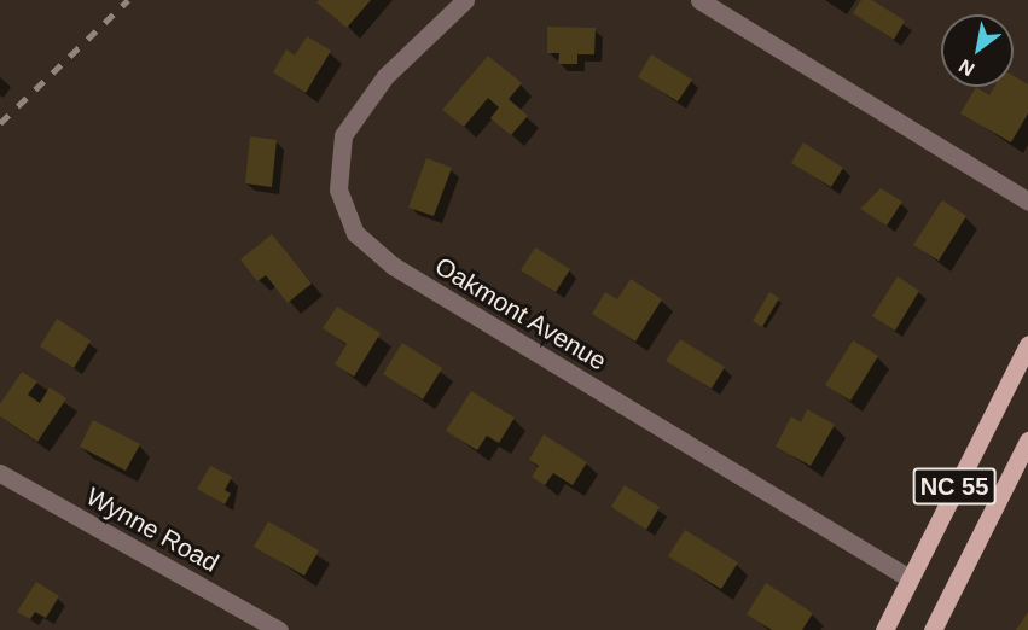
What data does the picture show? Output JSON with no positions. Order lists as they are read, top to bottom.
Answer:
{
  "streets": {
    "main road": ["NC 55"],
    "street": ["Oakmont Avenue", "Wynne Road"]
  },
  "crossings": [
    ["Oakmont Avenue", "NC 55"]
  ],
  "north": "bottom left"
}
